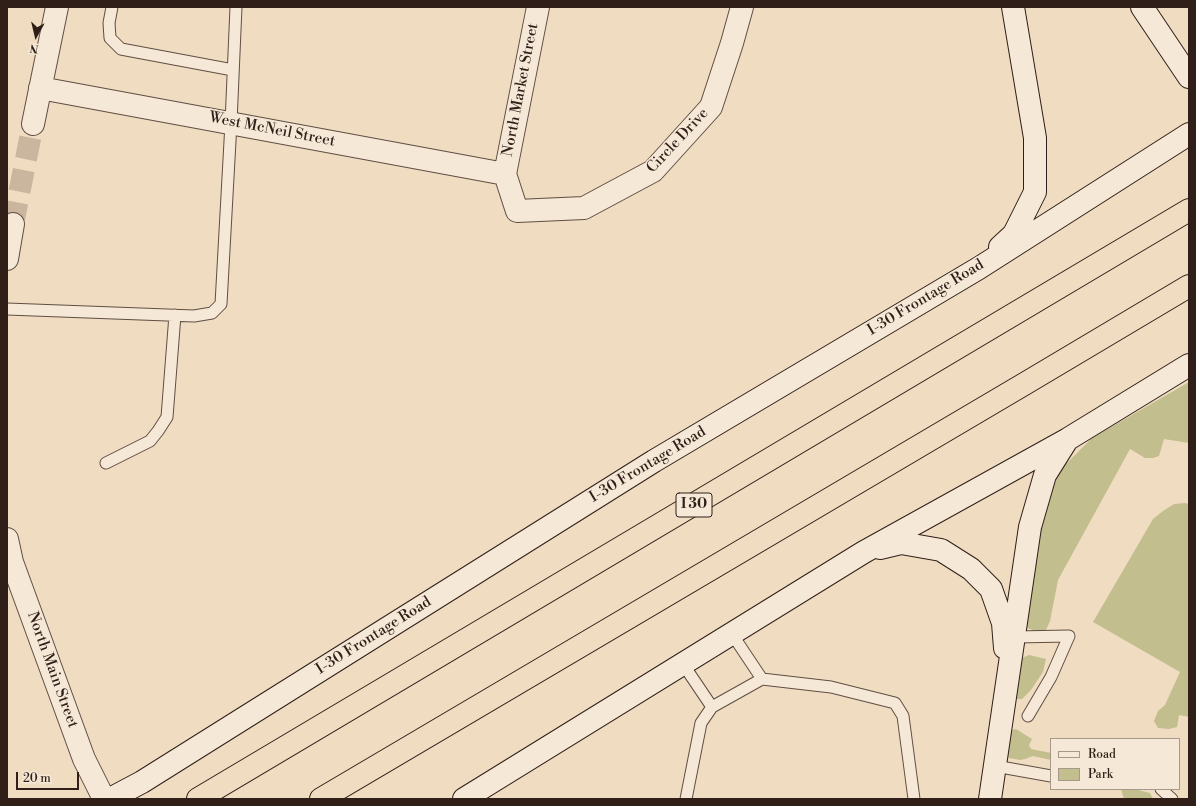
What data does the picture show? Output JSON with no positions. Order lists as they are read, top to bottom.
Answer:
{
  "streets": {
    "highway": ["I 30"],
    "main road": [
      "North Market Street",
      "West McNeil Street",
      "Circle Drive",
      "I-30 Frontage Road",
      "North Main Street"
    ]
  },
  "crossings": [
    ["North Market Street", "West McNeil Street"],
    ["North Market Street", "Circle Drive"],
    ["West McNeil Street", "Circle Drive"]
  ],
  "legend": ["Road", "Park"],
  "scale_bar": "20 m",
  "north": "bottom"
}
